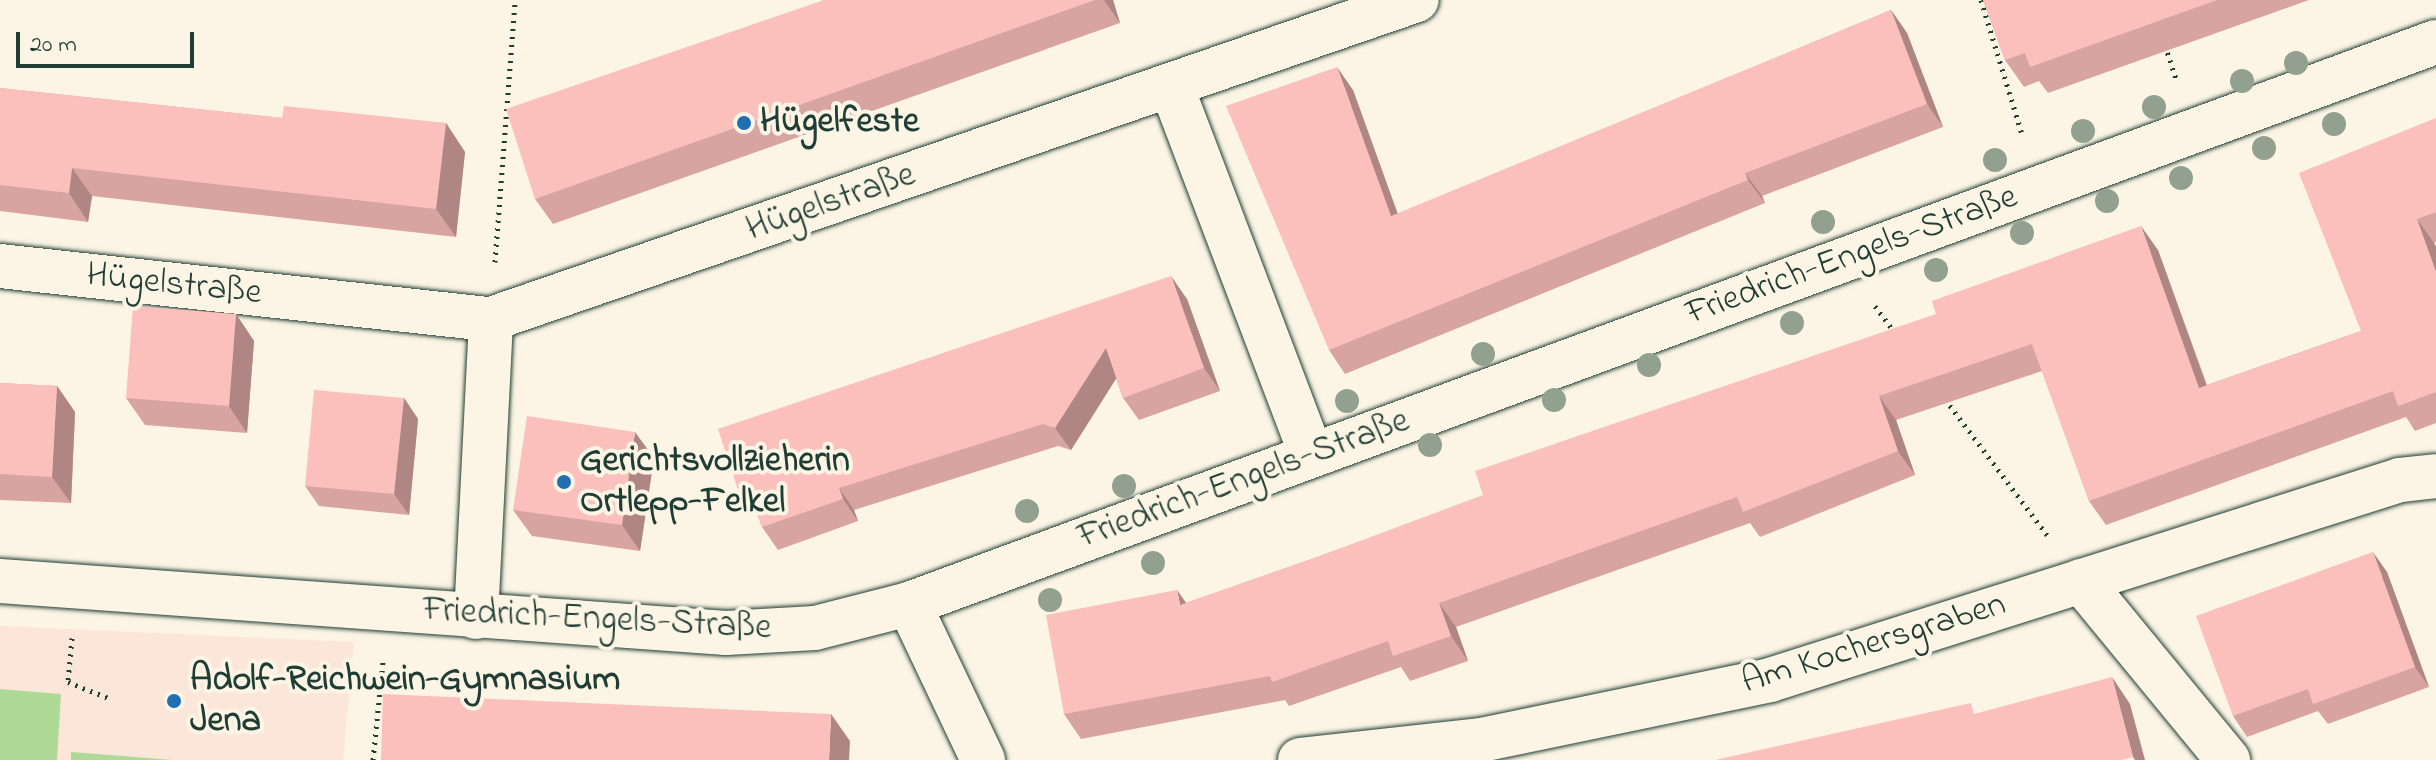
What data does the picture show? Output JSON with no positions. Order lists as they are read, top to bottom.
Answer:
{
  "streets": {
    "street": ["Hügelstraße", "Friedrich-Engels-Straße", "Am Kochersgraben"]
  },
  "places": ["Hügelfeste", "Gerichtsvollzieherin Ortlepp-Felkel", "Adolf-Reichwein-Gymnasium Jena"],
  "scale_bar": "20 m"
}
